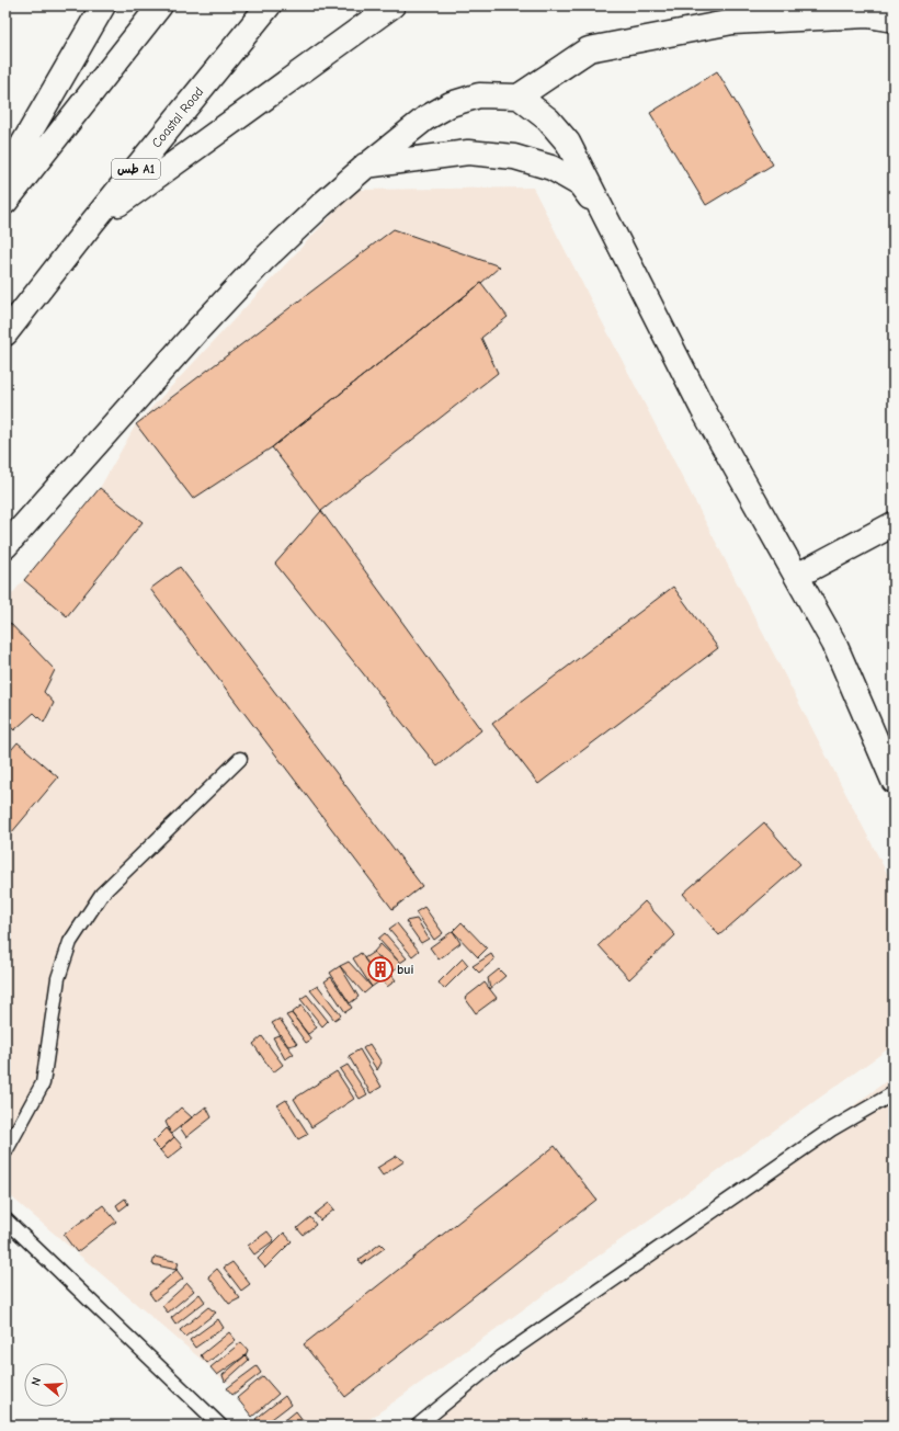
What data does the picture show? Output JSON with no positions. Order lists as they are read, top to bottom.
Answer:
{
  "streets": {
    "main road": ["Coastal Road", "طس A1"]
  },
  "places": {
    "building": ["bui"]
  },
  "north": "left"
}
